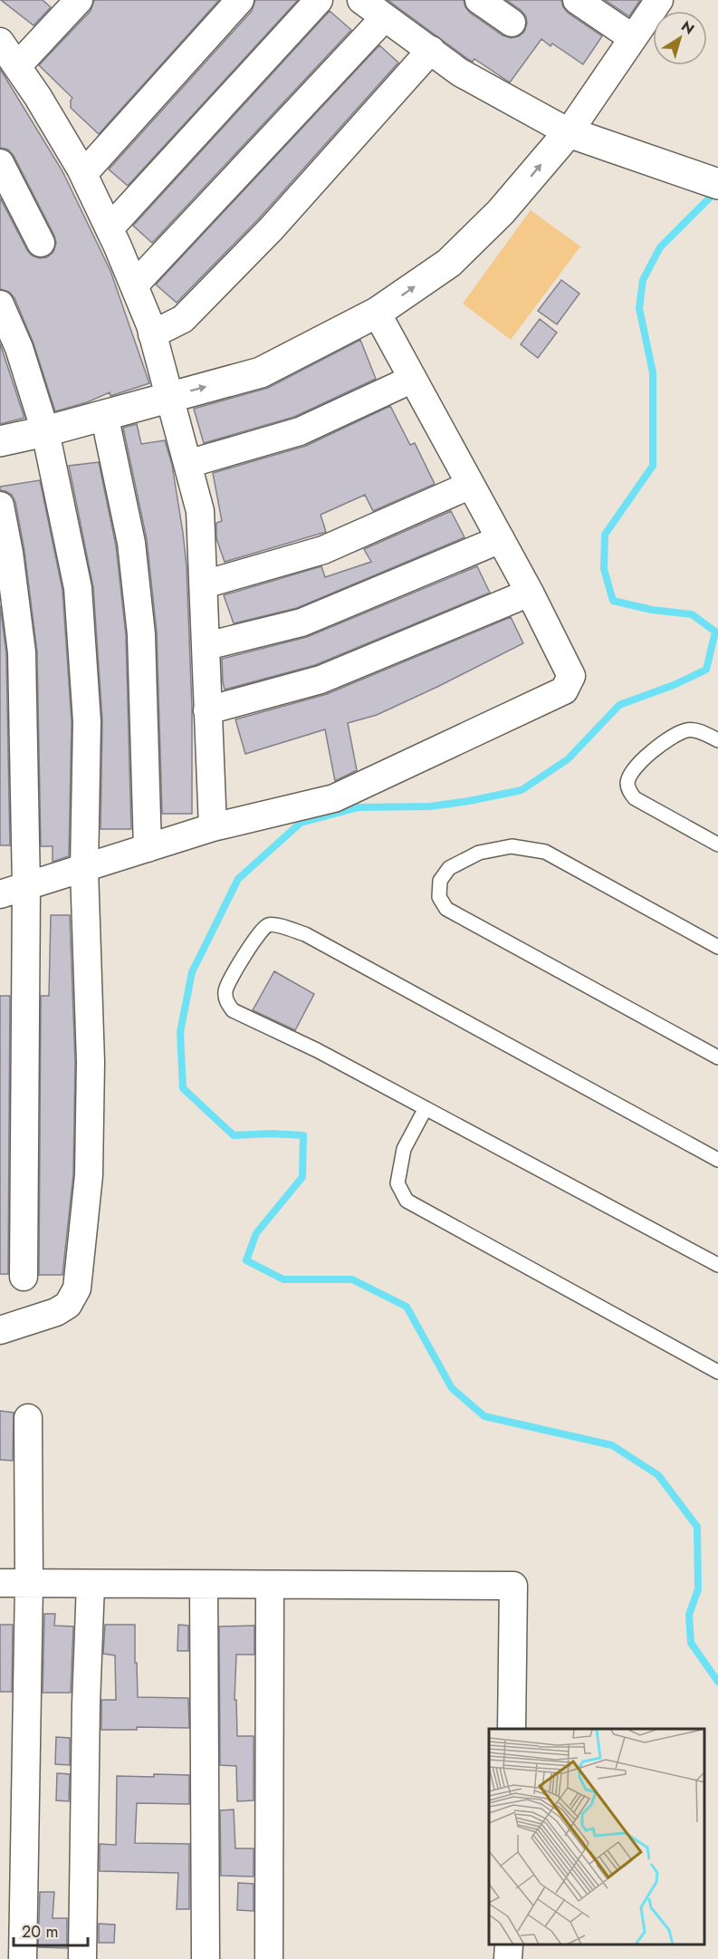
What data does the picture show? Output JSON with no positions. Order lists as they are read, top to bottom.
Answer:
{
  "scale_bar": "20 m",
  "north": "top right"
}
